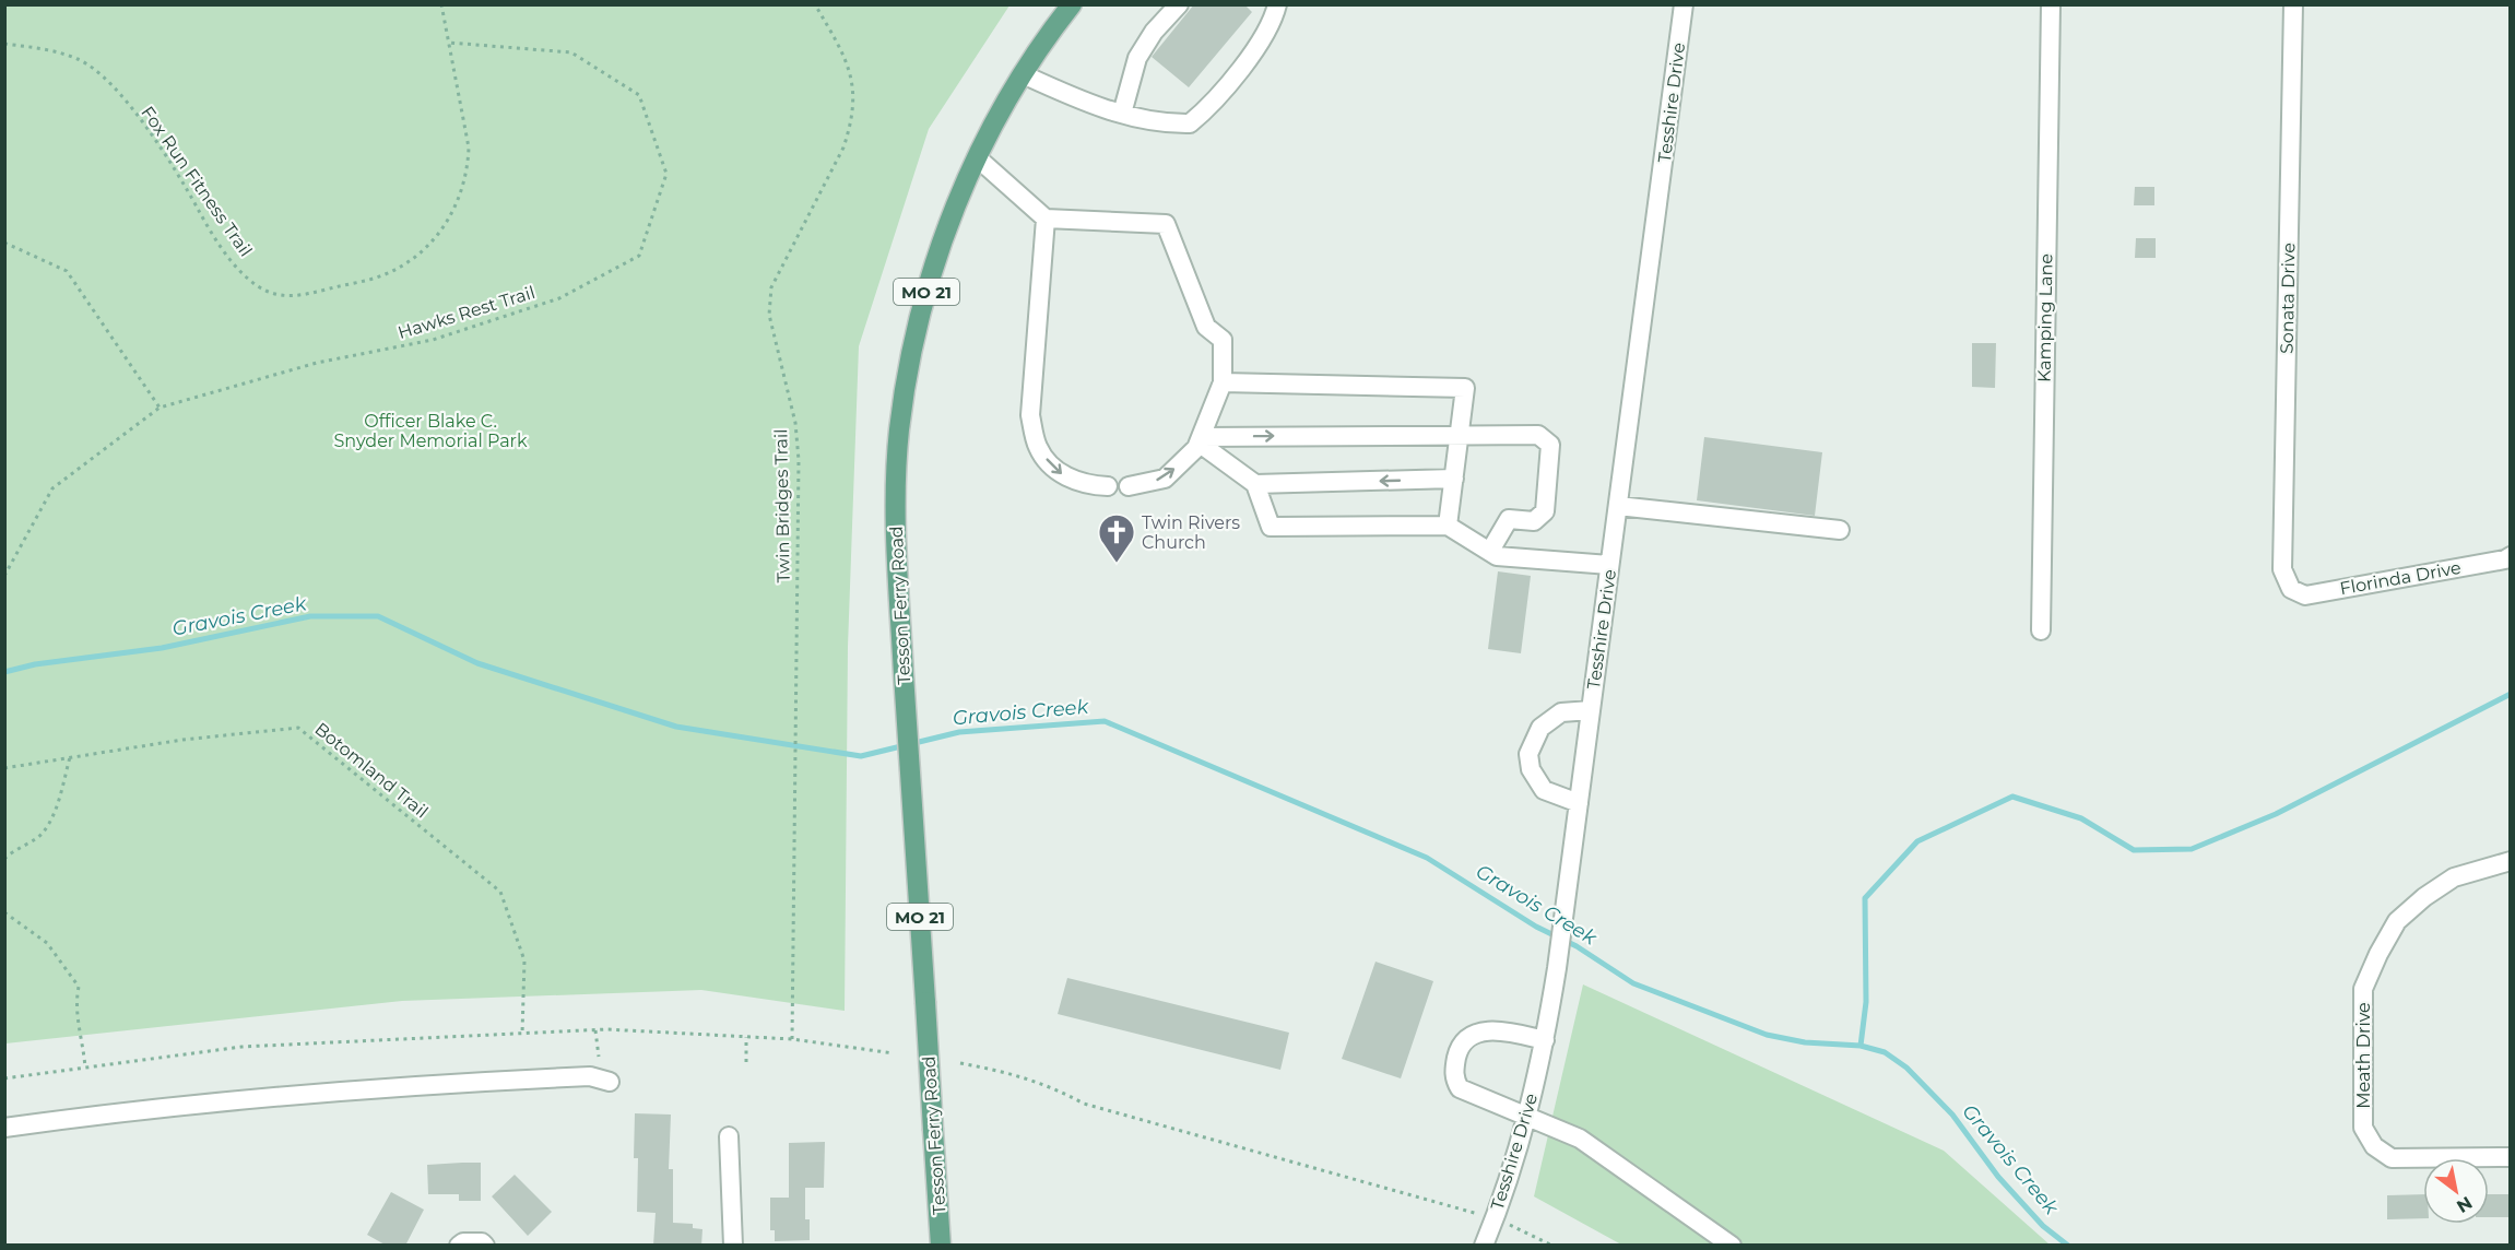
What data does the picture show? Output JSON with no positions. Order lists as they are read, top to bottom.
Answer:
{
  "streets": {
    "main road": ["MO 21", "Tesson Ferry Road"],
    "street": [
      "Tesshire Drive",
      "Sonata Drive",
      "Kamping Lane",
      "Florinda Drive",
      "Meath Drive"
    ],
    "path": [
      "Fox Run Fitness Trail",
      "Hawks Rest Trail",
      "Twin Bridges Trail",
      "Botomland Trail"
    ]
  },
  "crossings": [
    ["Fox Run Fitness Trail", "Hawks Rest Trail"],
    ["Sonata Drive", "Florinda Drive"]
  ],
  "water": ["Gravois Creek"],
  "parks": ["Officer Blake C. Snyder Memorial Park"],
  "places": {
    "church": ["Twin Rivers Church"]
  },
  "north": "bottom right"
}
